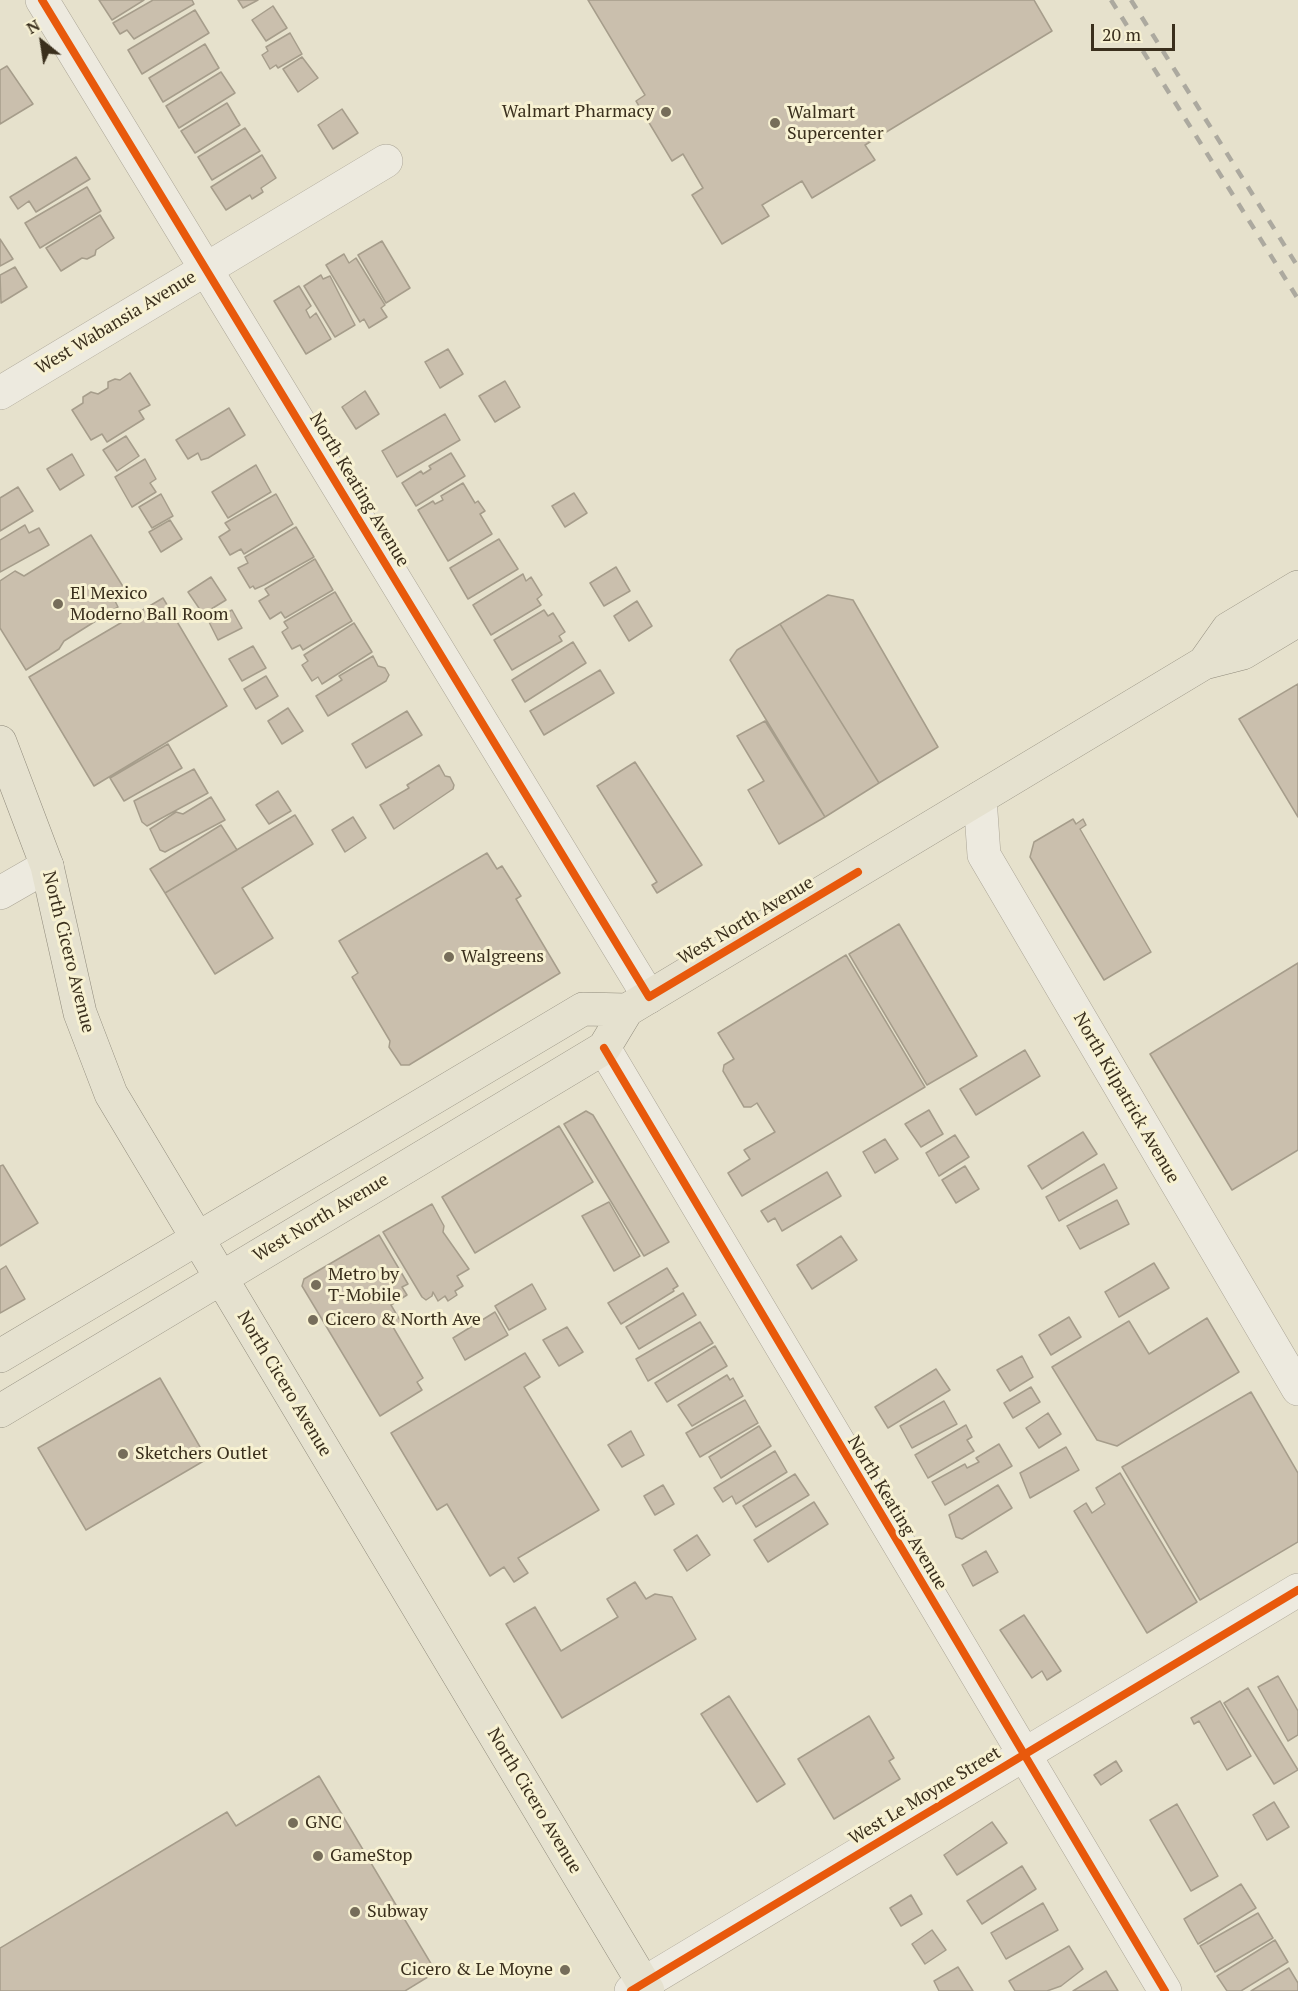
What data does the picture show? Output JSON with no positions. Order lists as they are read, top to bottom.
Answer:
{
  "streets": {
    "main road": ["West North Avenue", "North Cicero Avenue"],
    "street": [
      "West Wabansia Avenue",
      "North Keating Avenue",
      "North Kilpatrick Avenue",
      "West Le Moyne Street"
    ]
  },
  "crossings": [
    ["West Wabansia Avenue", "North Keating Avenue"],
    ["North Keating Avenue", "West North Avenue"],
    ["North Keating Avenue", "West Le Moyne Street"],
    ["West North Avenue", "North Cicero Avenue"],
    ["West North Avenue", "North Kilpatrick Avenue"],
    ["North Cicero Avenue", "West Le Moyne Street"]
  ],
  "places": [
    "Walmart Pharmacy",
    "Walmart Supercenter",
    "El Mexico Moderno Ball Room",
    "Walgreens",
    "Metro by T-Mobile",
    "Cicero & North Ave",
    "Sketchers Outlet",
    "GNC",
    "GameStop",
    "Subway",
    "Cicero & Le Moyne"
  ],
  "scale_bar": "20 m",
  "north": "top left"
}
